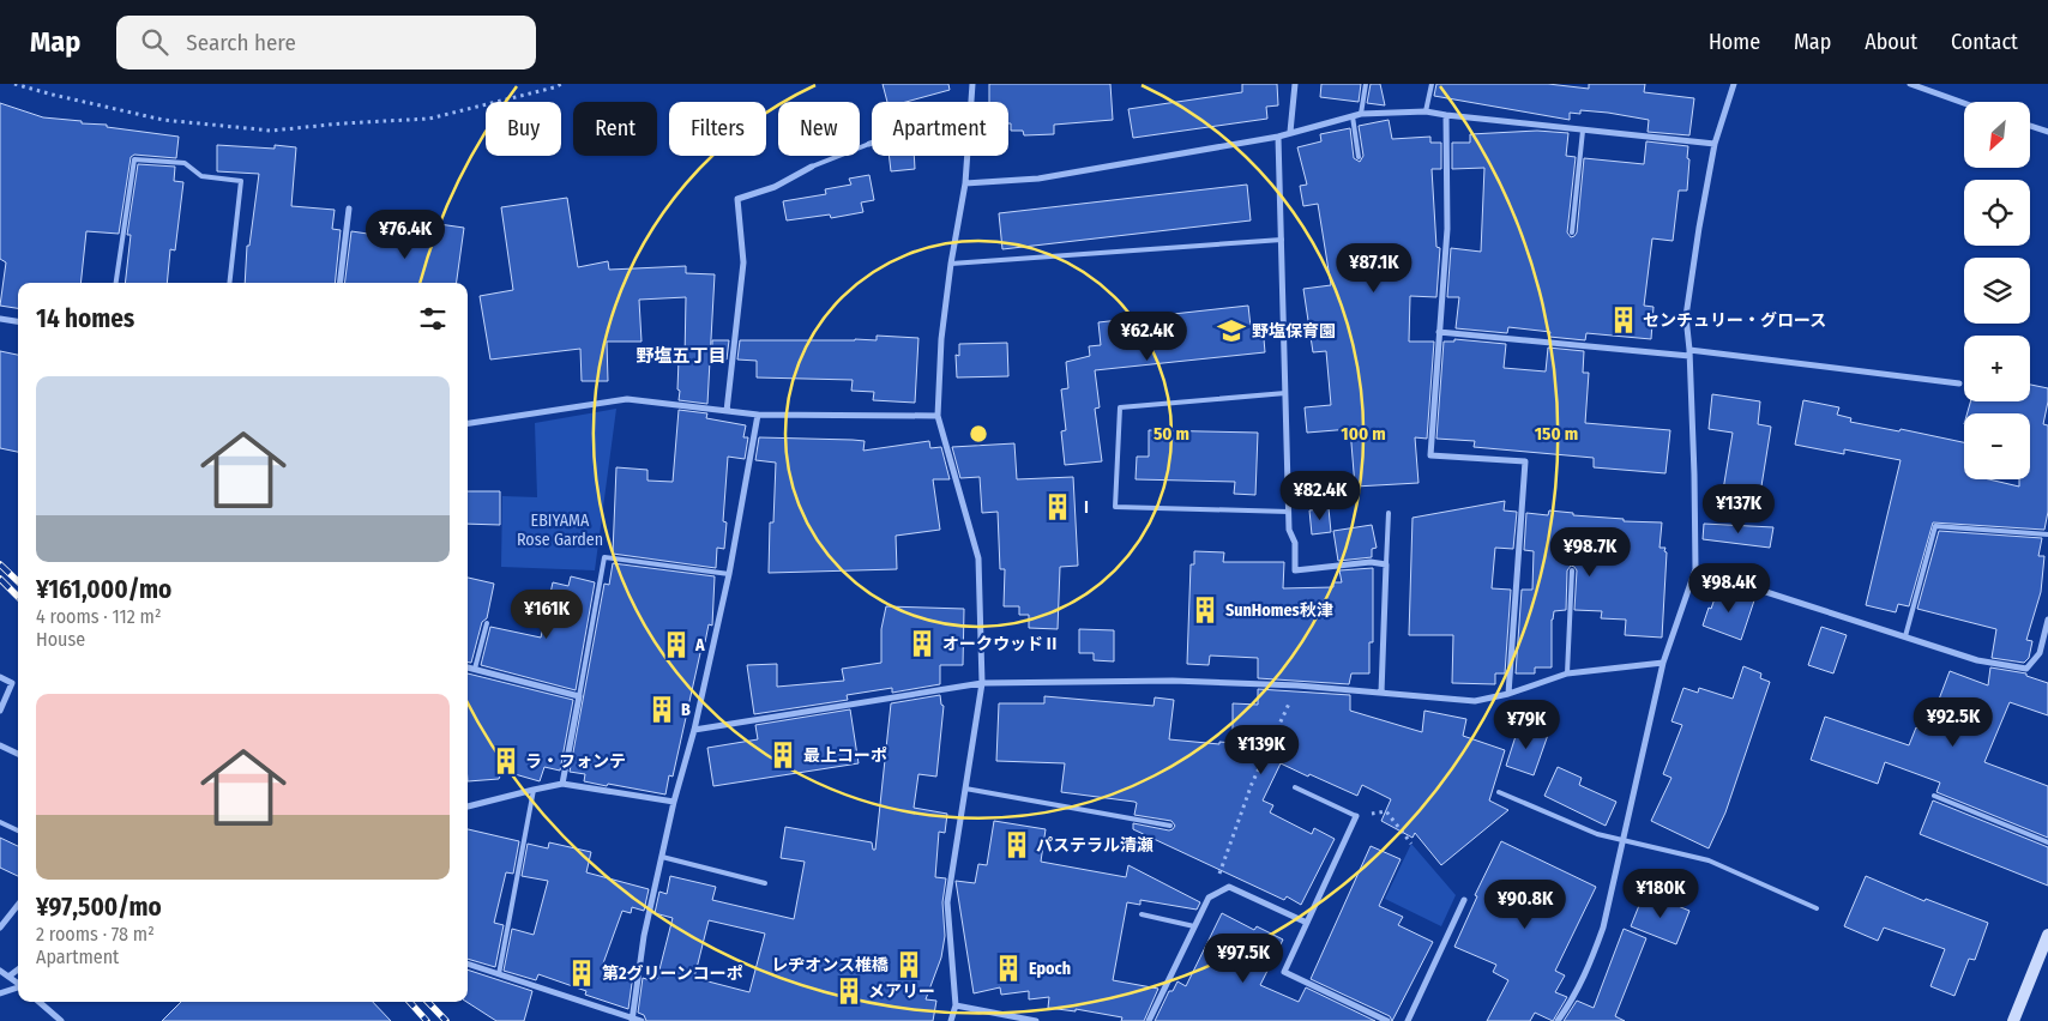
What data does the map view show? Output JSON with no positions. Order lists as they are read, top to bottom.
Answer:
{
  "districts": ["野塩五丁目"],
  "parks": ["EBIYAMA Rose Garden"],
  "places": {
    "building": [
      "センチュリー・グロース",
      "Ⅰ",
      "SunHomes秋津",
      "オークウッドⅡ",
      "A",
      "B",
      "最上コーポ",
      "ラ・フォンテ",
      "パステラル清瀬",
      "レヂオンス椎橋",
      "Epoch",
      "第2グリーンコーポ",
      "メアリー"
    ],
    "school or university": ["野塩保育園"]
  },
  "north": "bottom left",
  "page": {
    "header": "Map",
    "search": "Search here",
    "nav": [
      "Home",
      "Map",
      "About",
      "Contact"
    ],
    "map_buttons": ["+", "−"],
    "chip": [
      "Buy",
      "Rent",
      "Filters",
      "New",
      "Apartment"
    ],
    "price": [
      "¥76.4K",
      "¥87.1K",
      "¥62.4K",
      "¥82.4K",
      "¥137K",
      "¥98.7K",
      "¥98.4K",
      "¥161K",
      "¥92.5K",
      "¥79K",
      "¥139K",
      "¥180K",
      "¥90.8K",
      "¥97.5K"
    ],
    "heading": "14 homes",
    "list": [
      {
        "name": "¥161,000/mo",
        "note": "4 rooms · 112 m² · House"
      },
      {
        "name": "¥97,500/mo",
        "note": "2 rooms · 78 m² · Apartment"
      }
    ]
  },
  "rings": ["50 m", "100 m", "150 m"]
}
